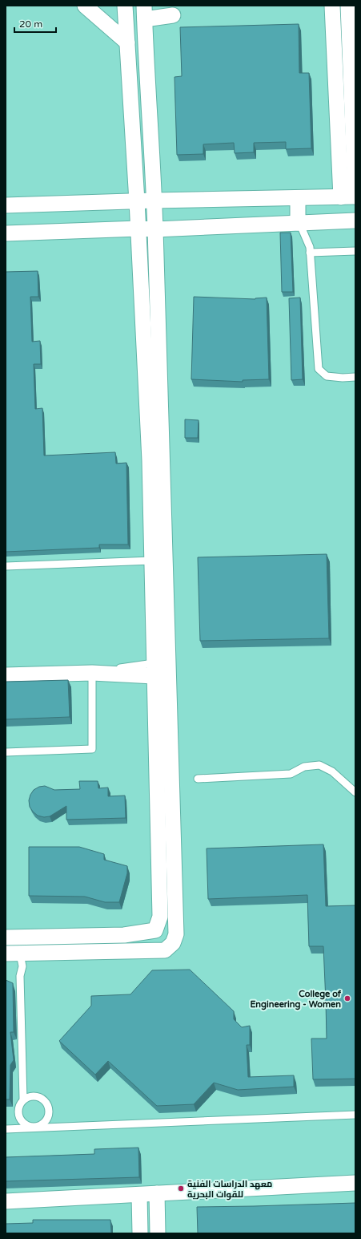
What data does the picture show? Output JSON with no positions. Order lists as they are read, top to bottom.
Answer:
{
  "places": ["College of Engineering - Women", "معهد الدراسات الفنية للقوات البحرية"],
  "scale_bar": "20 m"
}
